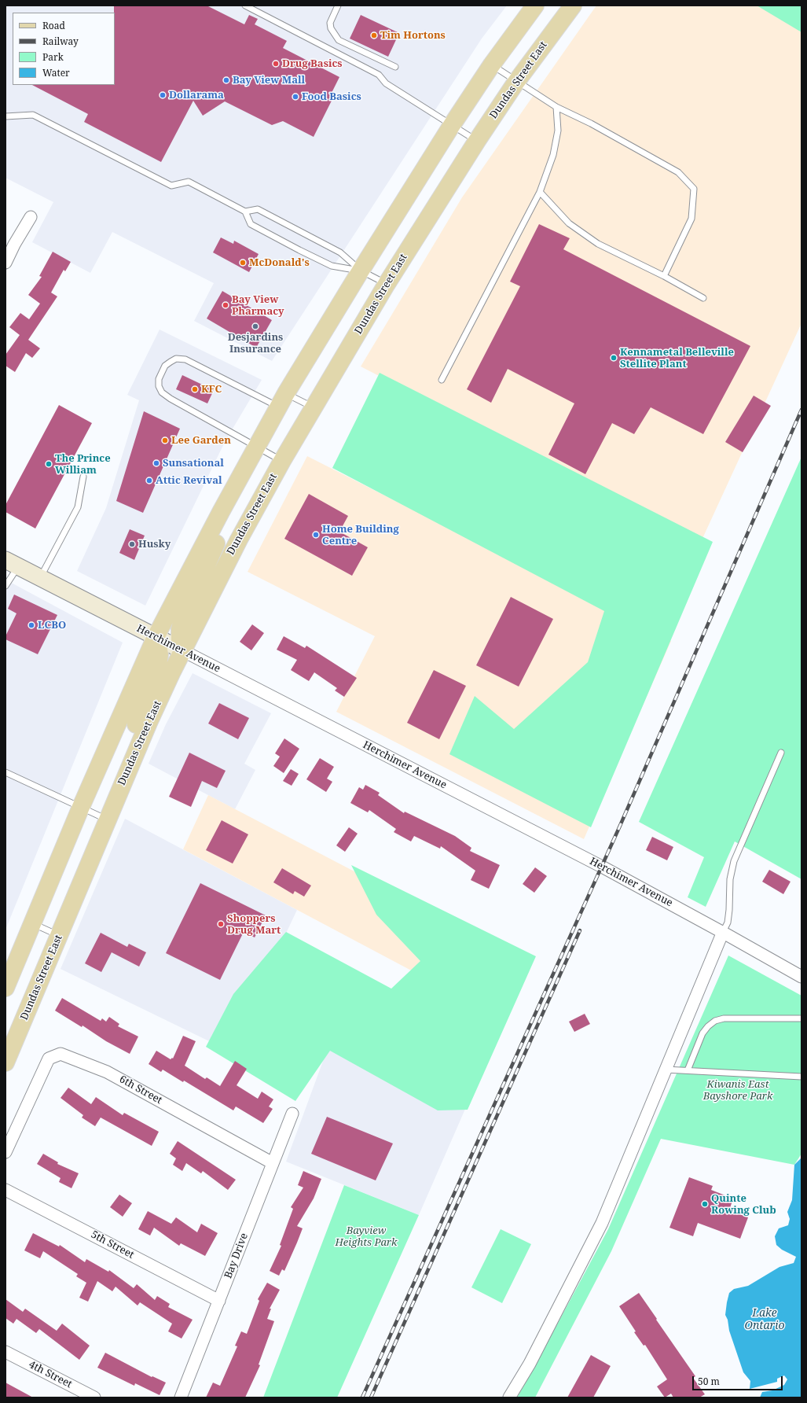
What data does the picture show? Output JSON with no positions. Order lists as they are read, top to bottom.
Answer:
{
  "streets": {
    "main road": ["Dundas Street East"],
    "street": [
      "Herchimer Avenue",
      "6th Street",
      "5th Street",
      "Bay Drive",
      "4th Street"
    ]
  },
  "crossings": [
    ["Dundas Street East", "Herchimer Avenue"],
    ["6th Street", "Bay Drive"],
    ["5th Street", "Bay Drive"]
  ],
  "water": ["Lake Ontario"],
  "parks": ["Kiwanis East Bayshore Park", "Bayview Heights Park"],
  "places": [
    "Tim Hortons",
    "Drug Basics",
    "Bay View Mall",
    "Dollarama",
    "Food Basics",
    "McDonald's",
    "Bay View Pharmacy",
    "Desjardins Insurance",
    "Kennametal Belleville Stellite Plant",
    "KFC",
    "Lee Garden",
    "Sunsational",
    "The Prince William",
    "Attic Revival",
    "Home Building Centre",
    "Husky",
    "LCBO",
    "Shoppers Drug Mart",
    "Quinte Rowing Club"
  ],
  "legend": [
    "Road",
    "Railway",
    "Park",
    "Water"
  ],
  "scale_bar": "50 m"
}
